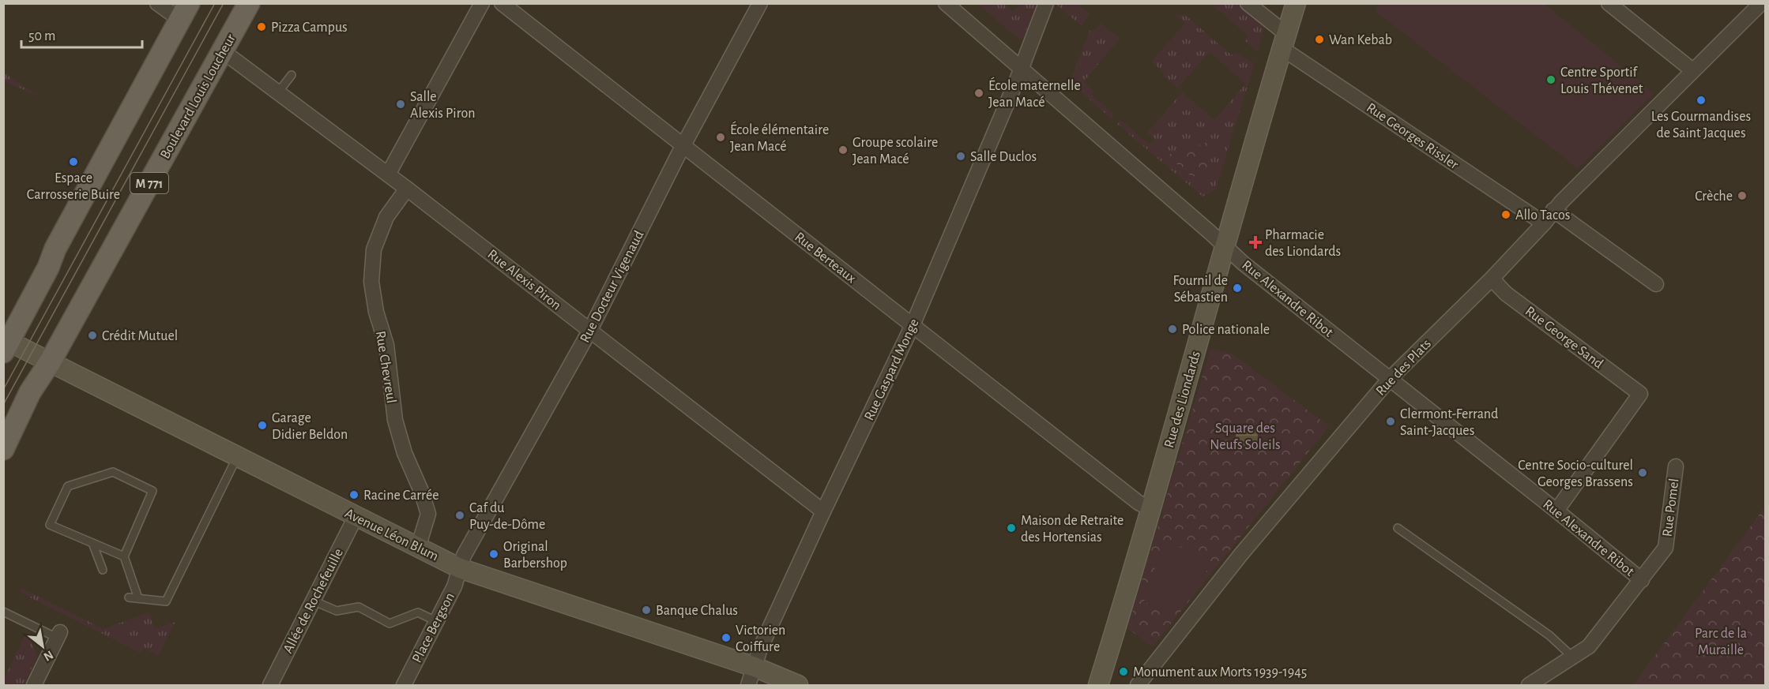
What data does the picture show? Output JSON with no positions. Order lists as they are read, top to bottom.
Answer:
{
  "streets": {
    "main road": [
      "Boulevard Louis Loucheur",
      "M 771",
      "Rue des Liondards",
      "Avenue Léon Blum"
    ],
    "street": [
      "Rue Georges Rissler",
      "Rue Berteaux",
      "Rue Alexis Piron",
      "Rue Docteur Vigenaud",
      "Rue Alexandre Ribot",
      "Rue George Sand",
      "Rue Chevreul",
      "Rue des Plats",
      "Rue Gaspard Monge",
      "Rue Pomel",
      "Allée de Rochefeuille",
      "Place Bergson"
    ]
  },
  "crossings": [
    ["Boulevard Louis Loucheur", "M 771"],
    ["Boulevard Louis Loucheur", "Rue Alexis Piron"],
    ["Boulevard Louis Loucheur", "Avenue Léon Blum"],
    ["Rue Georges Rissler", "Rue des Plats"],
    ["Rue Georges Rissler", "Rue des Liondards"],
    ["M 771", "Avenue Léon Blum"],
    ["Rue Berteaux", "Rue Docteur Vigenaud"],
    ["Rue Berteaux", "Rue Gaspard Monge"],
    ["Rue Berteaux", "Rue des Liondards"],
    ["Rue Alexis Piron", "Rue Docteur Vigenaud"],
    ["Rue Alexis Piron", "Rue Chevreul"],
    ["Rue Alexis Piron", "Rue Gaspard Monge"],
    ["Rue Docteur Vigenaud", "Avenue Léon Blum"],
    ["Rue Docteur Vigenaud", "Place Bergson"],
    ["Rue Alexandre Ribot", "Rue George Sand"],
    ["Rue Alexandre Ribot", "Rue des Plats"],
    ["Rue Alexandre Ribot", "Rue Gaspard Monge"],
    ["Rue Alexandre Ribot", "Rue des Liondards"],
    ["Rue Alexandre Ribot", "Rue Pomel"],
    ["Rue George Sand", "Rue des Plats"],
    ["Rue Chevreul", "Avenue Léon Blum"],
    ["Rue Gaspard Monge", "Avenue Léon Blum"],
    ["Avenue Léon Blum", "Allée de Rochefeuille"],
    ["Avenue Léon Blum", "Place Bergson"]
  ],
  "parks": ["Square des Neufs Soleils", "Parc de la Muraille"],
  "places": {
    "other": [
      "Pizza Campus",
      "Wan Kebab",
      "Centre Sportif Louis Thévenet",
      "École maternelle Jean Macé",
      "Les Gourmandises de Saint Jacques",
      "Salle Alexis Piron",
      "École élémentaire Jean Macé",
      "Groupe scolaire Jean Macé",
      "Salle Duclos",
      "Espace Carrosserie Buire",
      "Crèche",
      "Allo Tacos",
      "Fournil de Sébastien",
      "Police nationale",
      "Crédit Mutuel",
      "Clermont-Ferrand Saint-Jacques",
      "Garage Didier Beldon",
      "Centre Socio-culturel Georges Brassens",
      "Racine Carrée",
      "Caf du Puy-de-Dôme",
      "Maison de Retraite des Hortensias",
      "Original Barbershop",
      "Banque Chalus",
      "Victorien Coiffure",
      "Monument aux Morts 1939-1945"
    ],
    "health": ["Pharmacie des Liondards"]
  },
  "scale_bar": "50 m",
  "north": "bottom right"
}
